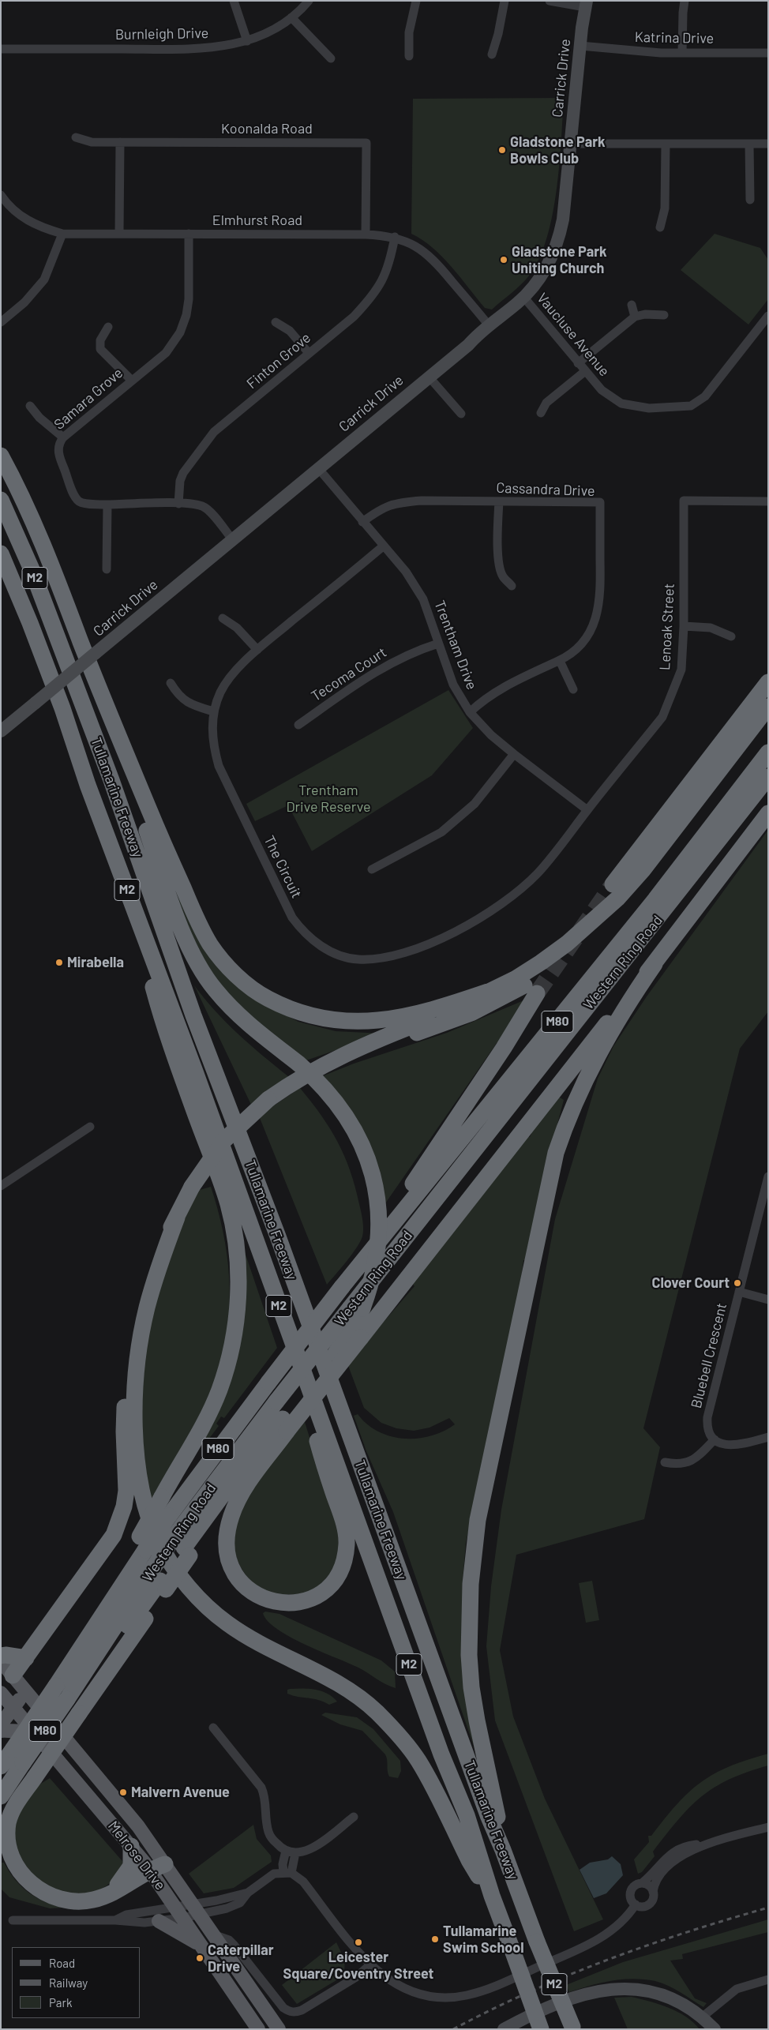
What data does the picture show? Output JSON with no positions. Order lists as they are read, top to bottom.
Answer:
{
  "streets": {
    "highway": [
      "M2",
      "Tullamarine Freeway",
      "Western Ring Road",
      "M80"
    ],
    "main road": ["Melrose Drive"],
    "street": [
      "Burnleigh Drive",
      "Katrina Drive",
      "Carrick Drive",
      "Koonalda Road",
      "Elmhurst Road",
      "Vaucluse Avenue",
      "Finton Grove",
      "Samara Grove",
      "Cassandra Drive",
      "Lenoak Street",
      "Trentham Drive",
      "Tecoma Court",
      "The Circuit",
      "Bluebell Crescent"
    ]
  },
  "crossings": [
    ["Katrina Drive", "Carrick Drive"],
    ["Carrick Drive", "Elmhurst Road"],
    ["Carrick Drive", "Vaucluse Avenue"],
    ["Carrick Drive", "Samara Grove"],
    ["Carrick Drive", "Trentham Drive"],
    ["Koonalda Road", "Elmhurst Road"],
    ["Elmhurst Road", "Finton Grove"],
    ["Elmhurst Road", "Samara Grove"],
    ["Finton Grove", "Samara Grove"],
    ["Cassandra Drive", "Trentham Drive"],
    ["Lenoak Street", "Trentham Drive"],
    ["Lenoak Street", "The Circuit"],
    ["Trentham Drive", "Tecoma Court"],
    ["Trentham Drive", "The Circuit"],
    ["Western Ring Road", "M80"]
  ],
  "parks": ["Trentham Drive Reserve"],
  "places": [
    "Gladstone Park Bowls Club",
    "Gladstone Park Uniting Church",
    "Mirabella",
    "Clover Court",
    "Malvern Avenue",
    "Tullamarine Swim School",
    "Leicester Square/Coventry Street",
    "Caterpillar Drive"
  ],
  "legend": ["Road", "Railway", "Park"]
}
